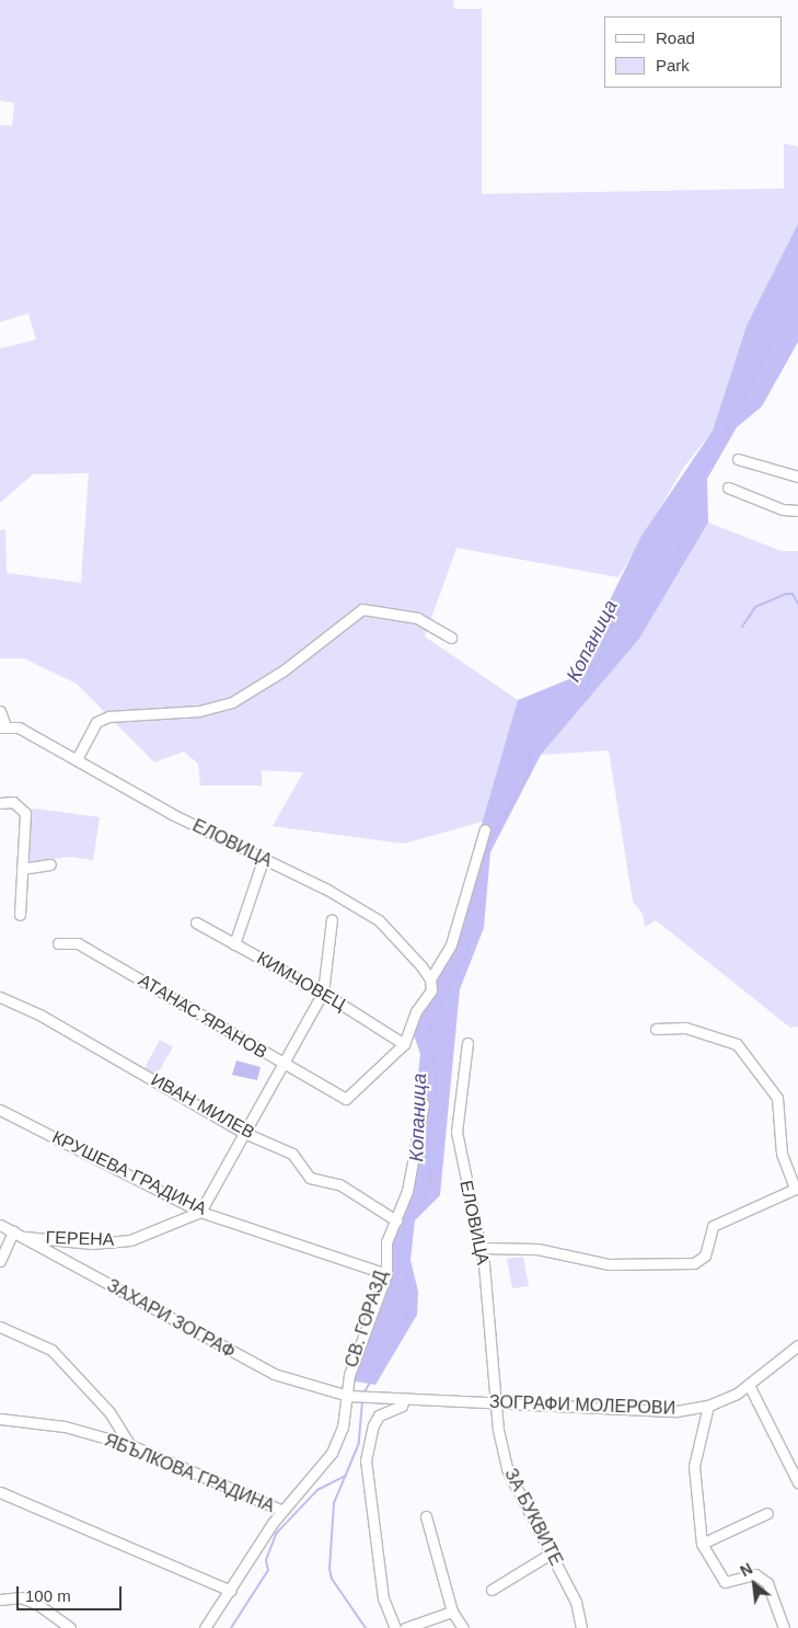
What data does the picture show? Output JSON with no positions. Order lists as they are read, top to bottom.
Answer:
{
  "streets": {
    "street": [
      "ЕЛОВИЦА",
      "КИМЧОВЕЦ",
      "АТАНАС ЯРАНОВ",
      "ИВАН МИЛЕВ",
      "КРУШЕВА ГРАДИНА",
      "ГЕРЕНА",
      "ЗАХАРИ ЗОГРАФ",
      "СВ. ГОРАЗД",
      "ЗОГРАФИ МОЛЕРОВИ",
      "ЯБЪЛКОВА ГРАДИНА",
      "ЗА БУКВИТЕ"
    ]
  },
  "crossings": [
    ["ЕЛОВИЦА", "ЗОГРАФИ МОЛЕРОВИ"],
    ["ЕЛОВИЦА", "ЗА БУКВИТЕ"],
    ["КИМЧОВЕЦ", "АТАНАС ЯРАНОВ"],
    ["ИВАН МИЛЕВ", "СВ. ГОРАЗД"],
    ["КРУШЕВА ГРАДИНА", "ГЕРЕНА"],
    ["КРУШЕВА ГРАДИНА", "СВ. ГОРАЗД"],
    ["ГЕРЕНА", "ЗАХАРИ ЗОГРАФ"],
    ["ЗАХАРИ ЗОГРАФ", "СВ. ГОРАЗД"],
    ["ЗАХАРИ ЗОГРАФ", "ЗОГРАФИ МОЛЕРОВИ"],
    ["СВ. ГОРАЗД", "ЗОГРАФИ МОЛЕРОВИ"],
    ["СВ. ГОРАЗД", "ЯБЪЛКОВА ГРАДИНА"],
    ["ЗОГРАФИ МОЛЕРОВИ", "ЗА БУКВИТЕ"]
  ],
  "water": ["Копаница"],
  "legend": ["Road", "Park"],
  "scale_bar": "100 m",
  "north": "top left"
}
